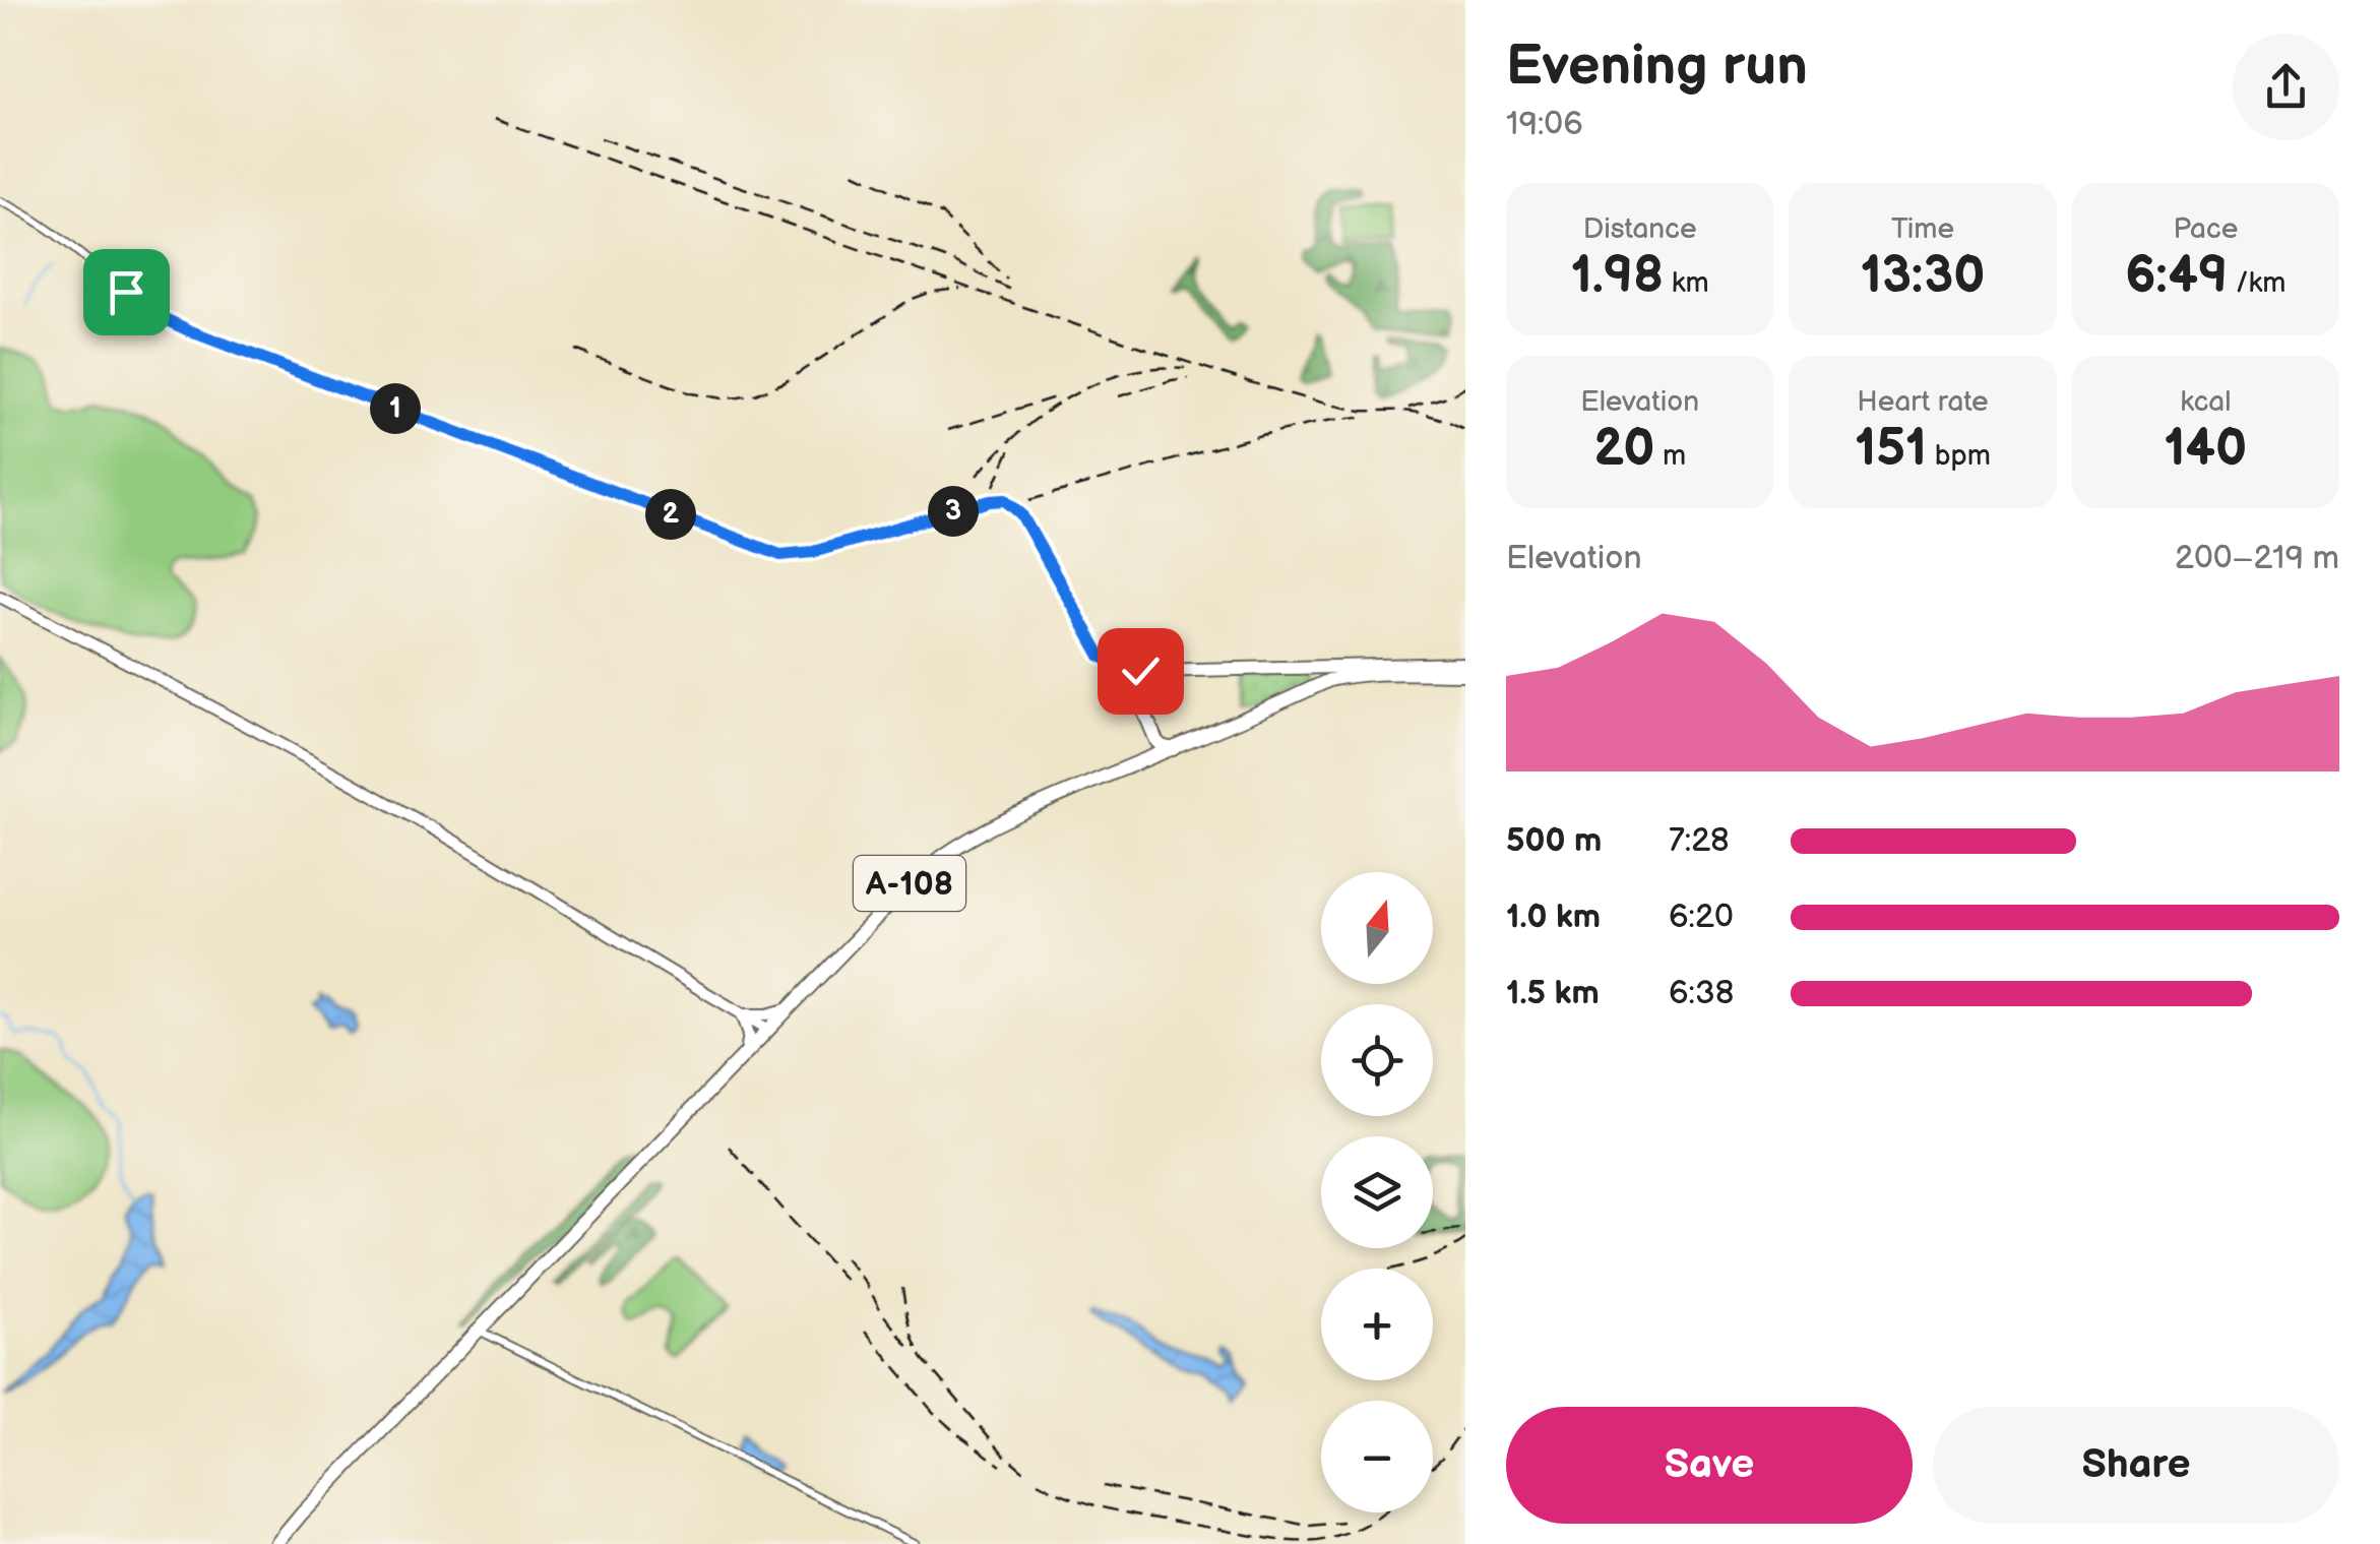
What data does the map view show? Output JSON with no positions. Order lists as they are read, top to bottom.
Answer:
{
  "streets": {
    "highway": ["А-108"]
  },
  "north": "top",
  "page": {
    "heading": ["Evening run", "19:06"],
    "stats": [
      ["Distance", "1.98 km"],
      ["Time", "13:30"],
      ["Pace", "6:49 /km"],
      ["Elevation", "20 m"],
      ["Heart rate", "151 bpm"],
      ["kcal", "140"]
    ],
    "pins": ["1", "3", "2"],
    "chart": ["Elevation", "200–219 m"],
    "list": [
      {
        "name": "500 m",
        "note": "7:28"
      },
      {
        "name": "1.0 km",
        "note": "6:20"
      },
      {
        "name": "1.5 km",
        "note": "6:38"
      }
    ],
    "map_buttons": ["+", "−"],
    "buttons": ["Save", "Share"]
  }
}
